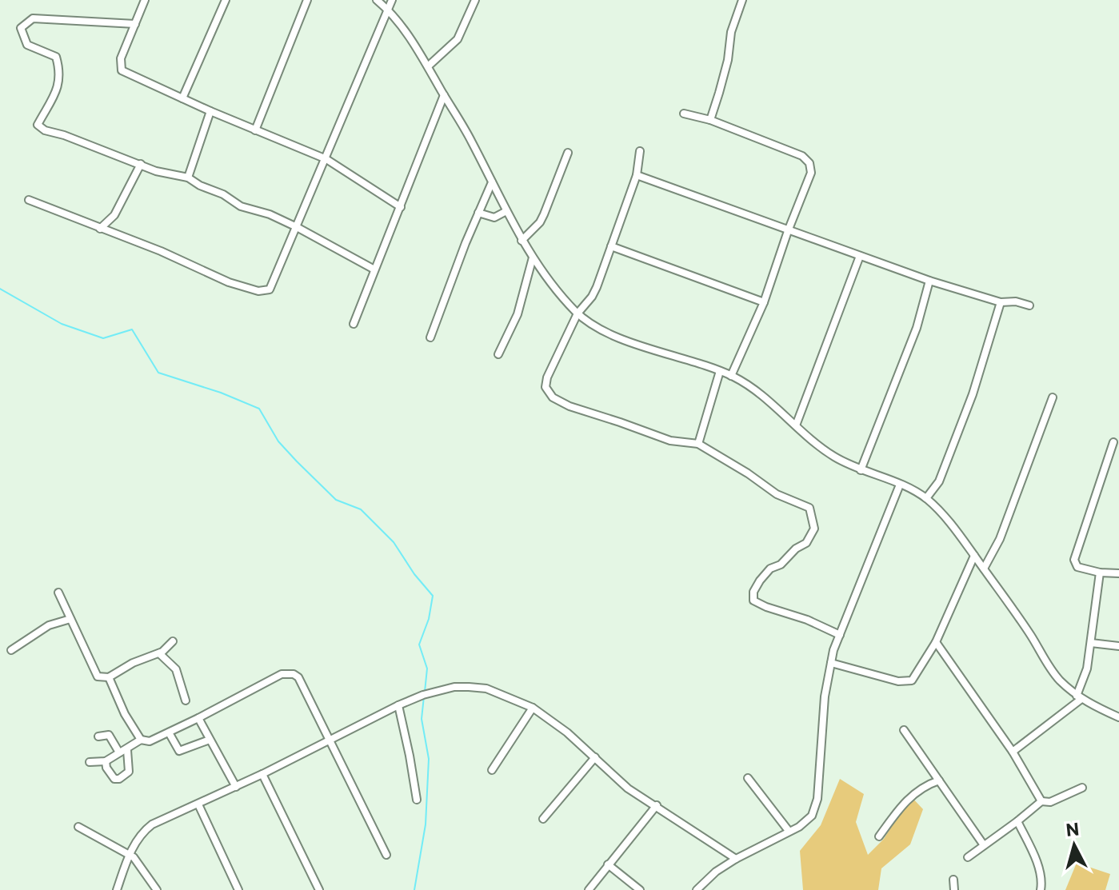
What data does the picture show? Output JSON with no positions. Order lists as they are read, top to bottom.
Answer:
{
  "north": "top"
}
